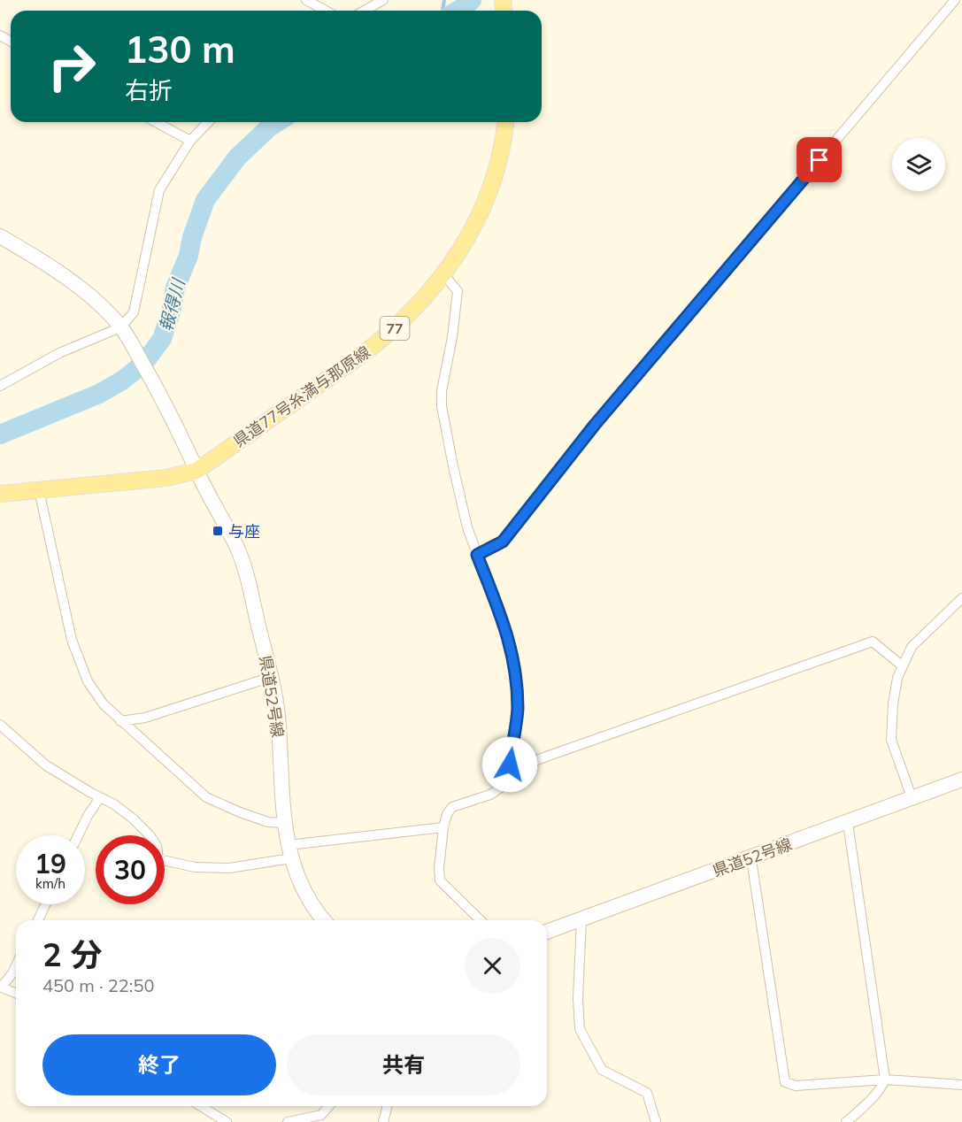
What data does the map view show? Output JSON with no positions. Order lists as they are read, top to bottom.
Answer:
{
  "streets": {
    "main road": ["77", "県道77号糸満与那原線", "県道52号線"]
  },
  "crossings": [
    ["県道77号糸満与那原線", "県道52号線"]
  ],
  "water": ["報得川"],
  "places": {
    "transit": ["与座"]
  },
  "page": {
    "turn": ["130 m", "右折"],
    "speed": "19 km/h",
    "limit": "30",
    "heading": ["2 分", "450 m · 22:50"],
    "buttons": ["終了", "共有"]
  }
}
